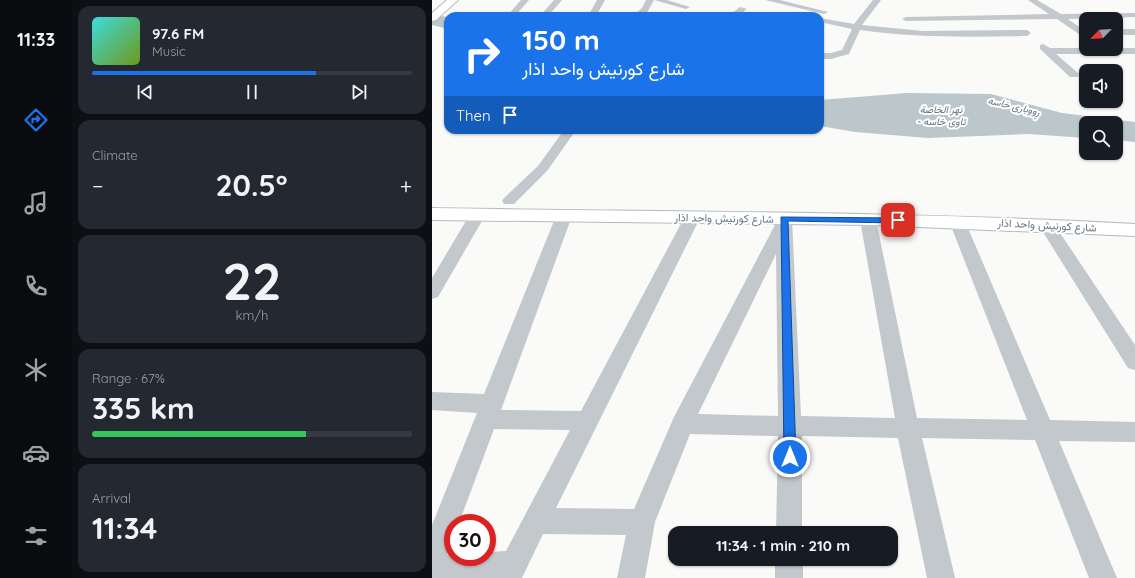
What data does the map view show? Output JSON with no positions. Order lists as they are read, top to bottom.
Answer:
{
  "streets": {
    "main road": ["شارع كورنيش واحد اذار"]
  },
  "water": ["ڕووباری خاسە", "نهر الخاصة - ئاوی خاسە"],
  "north": "bottom left",
  "page": {
    "tabs": "11:33",
    "turn": ["150 m", "شارع كورنيش واحد اذار"],
    "song": ["97.6 FM", "Music"],
    "then": "Then",
    "tile": [
      "Climate",
      ["22", "km/h"],
      ["Range · 67%", "335 km"],
      ["Arrival", "11:34"]
    ],
    "heat": ["−", "20.5°", "+"],
    "limit": "30",
    "trip": "11:34 · 1 min · 210 m"
  }
}
